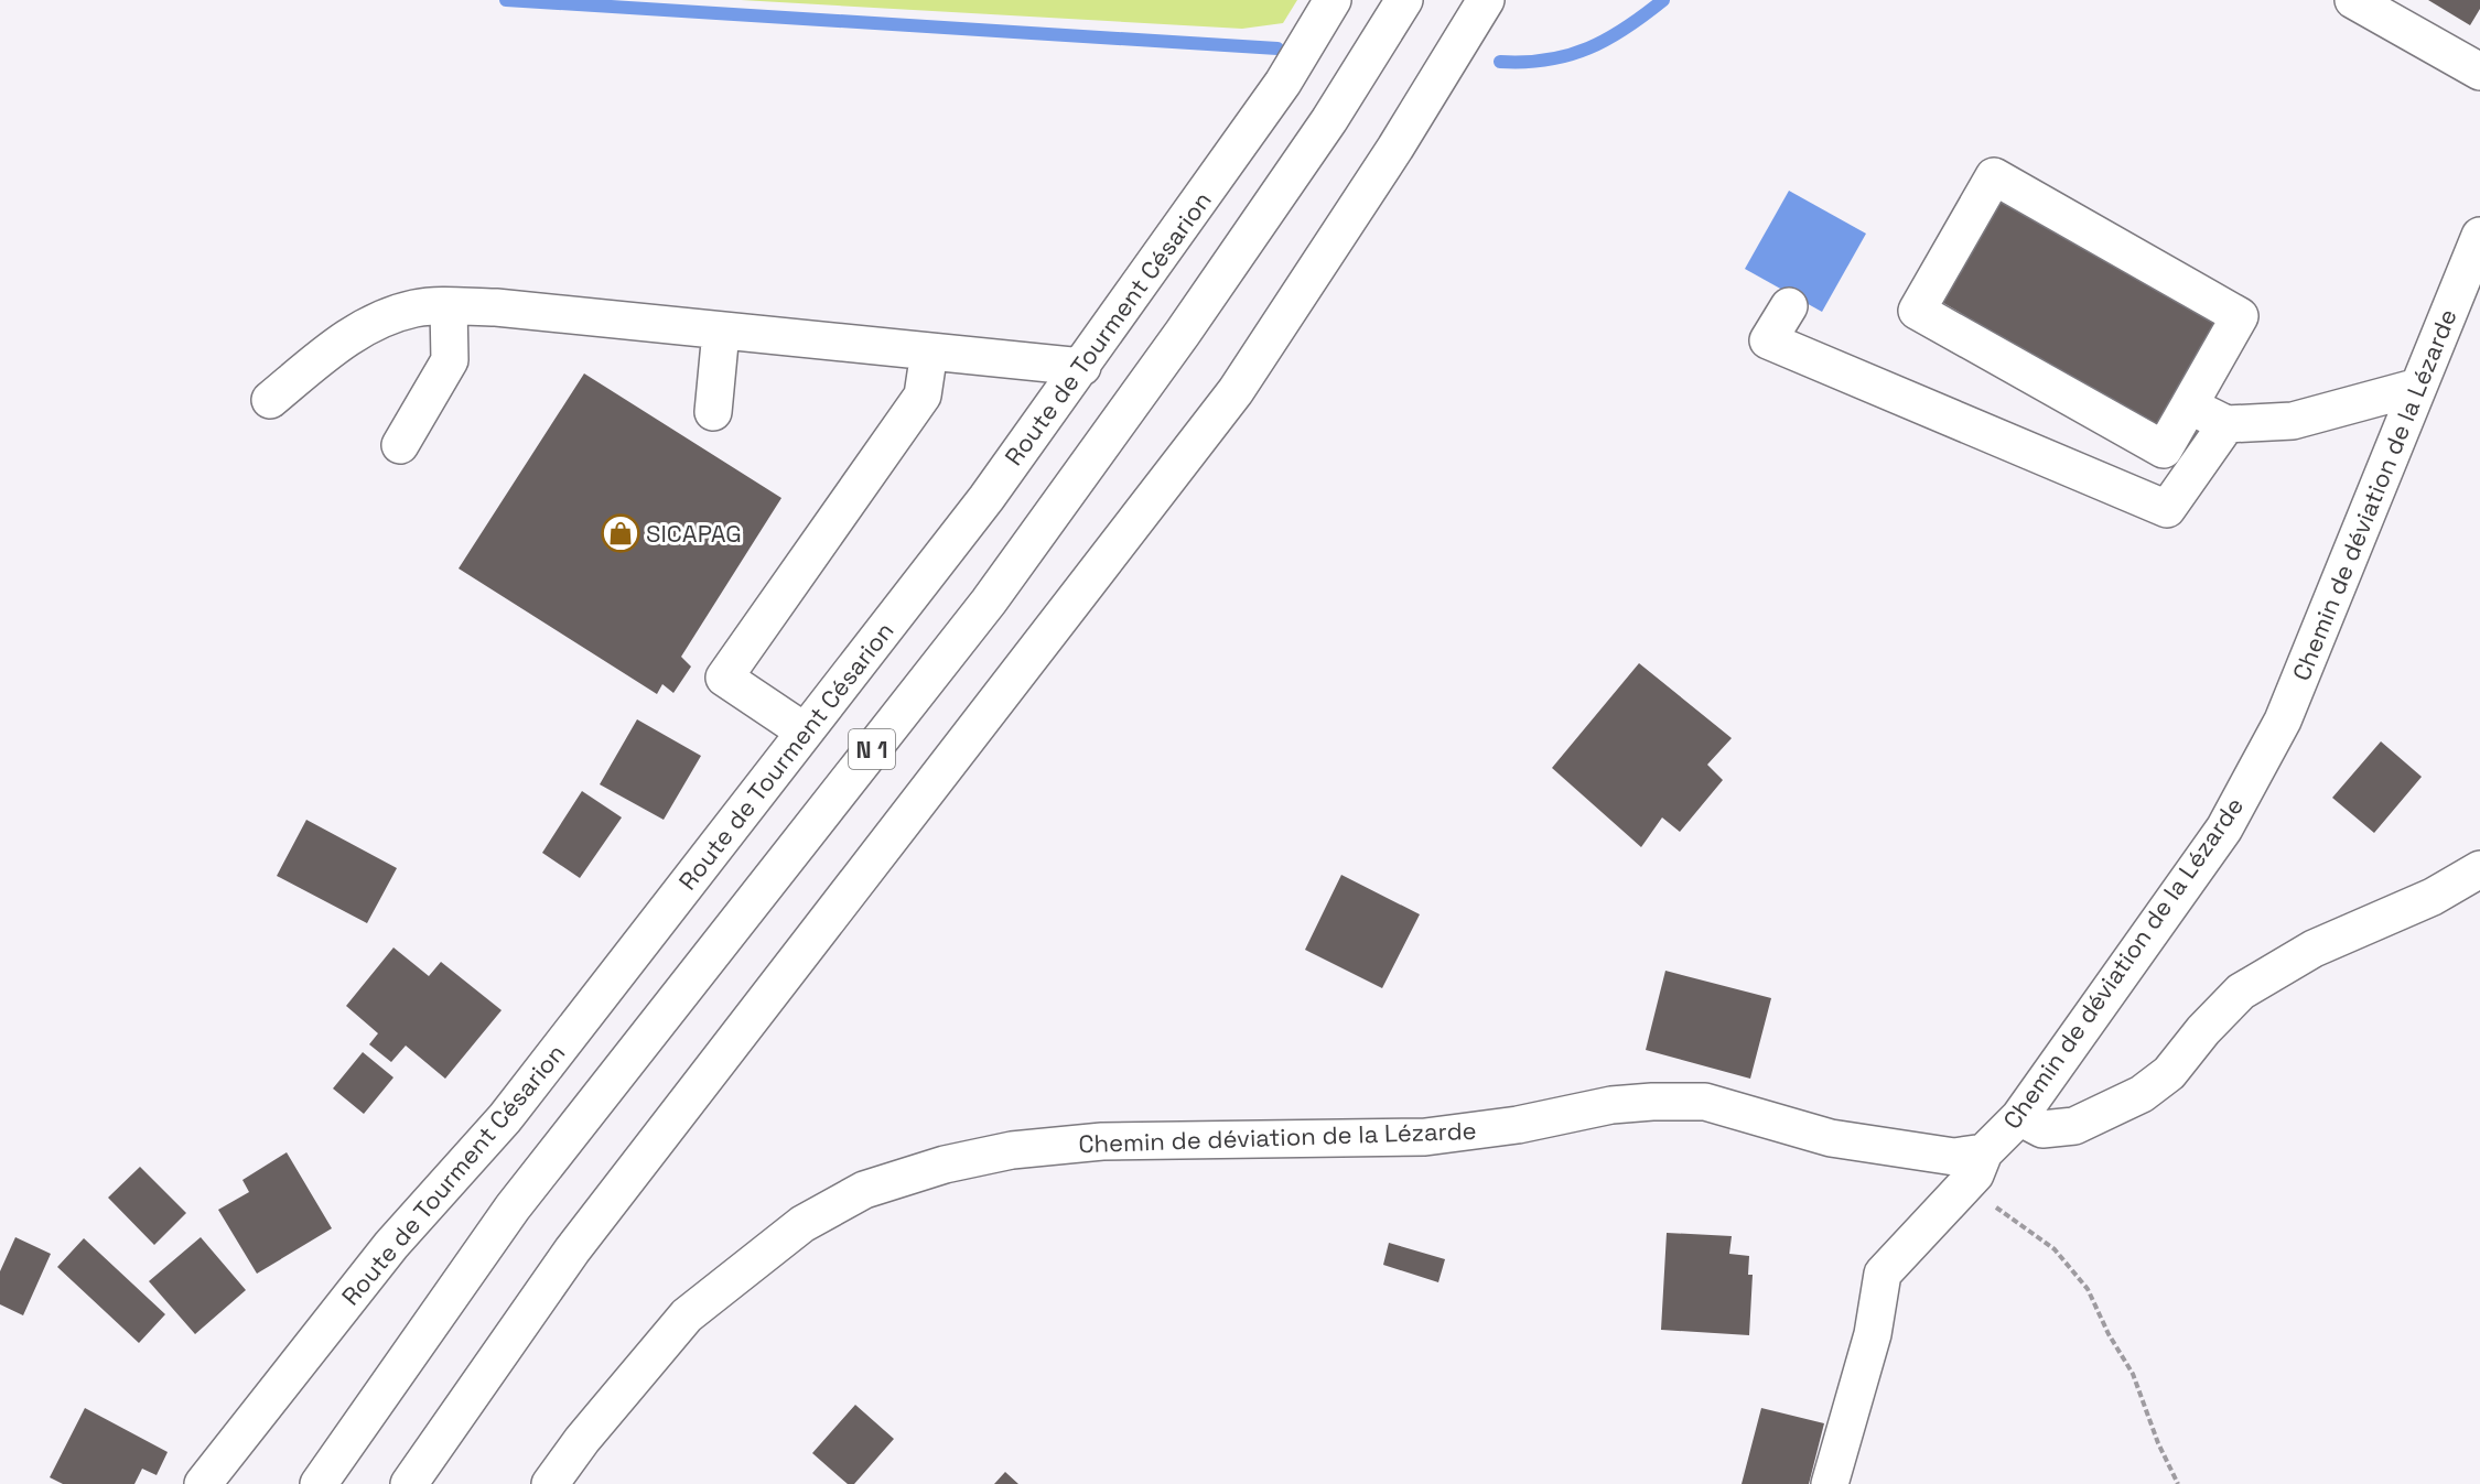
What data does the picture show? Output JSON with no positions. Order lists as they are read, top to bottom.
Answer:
{
  "streets": {
    "main road": ["Route de Tourment Césarion", "Chemin de déviation de la Lézarde", "N 1"]
  },
  "places": {
    "shop": ["SICAPAG"]
  }
}
